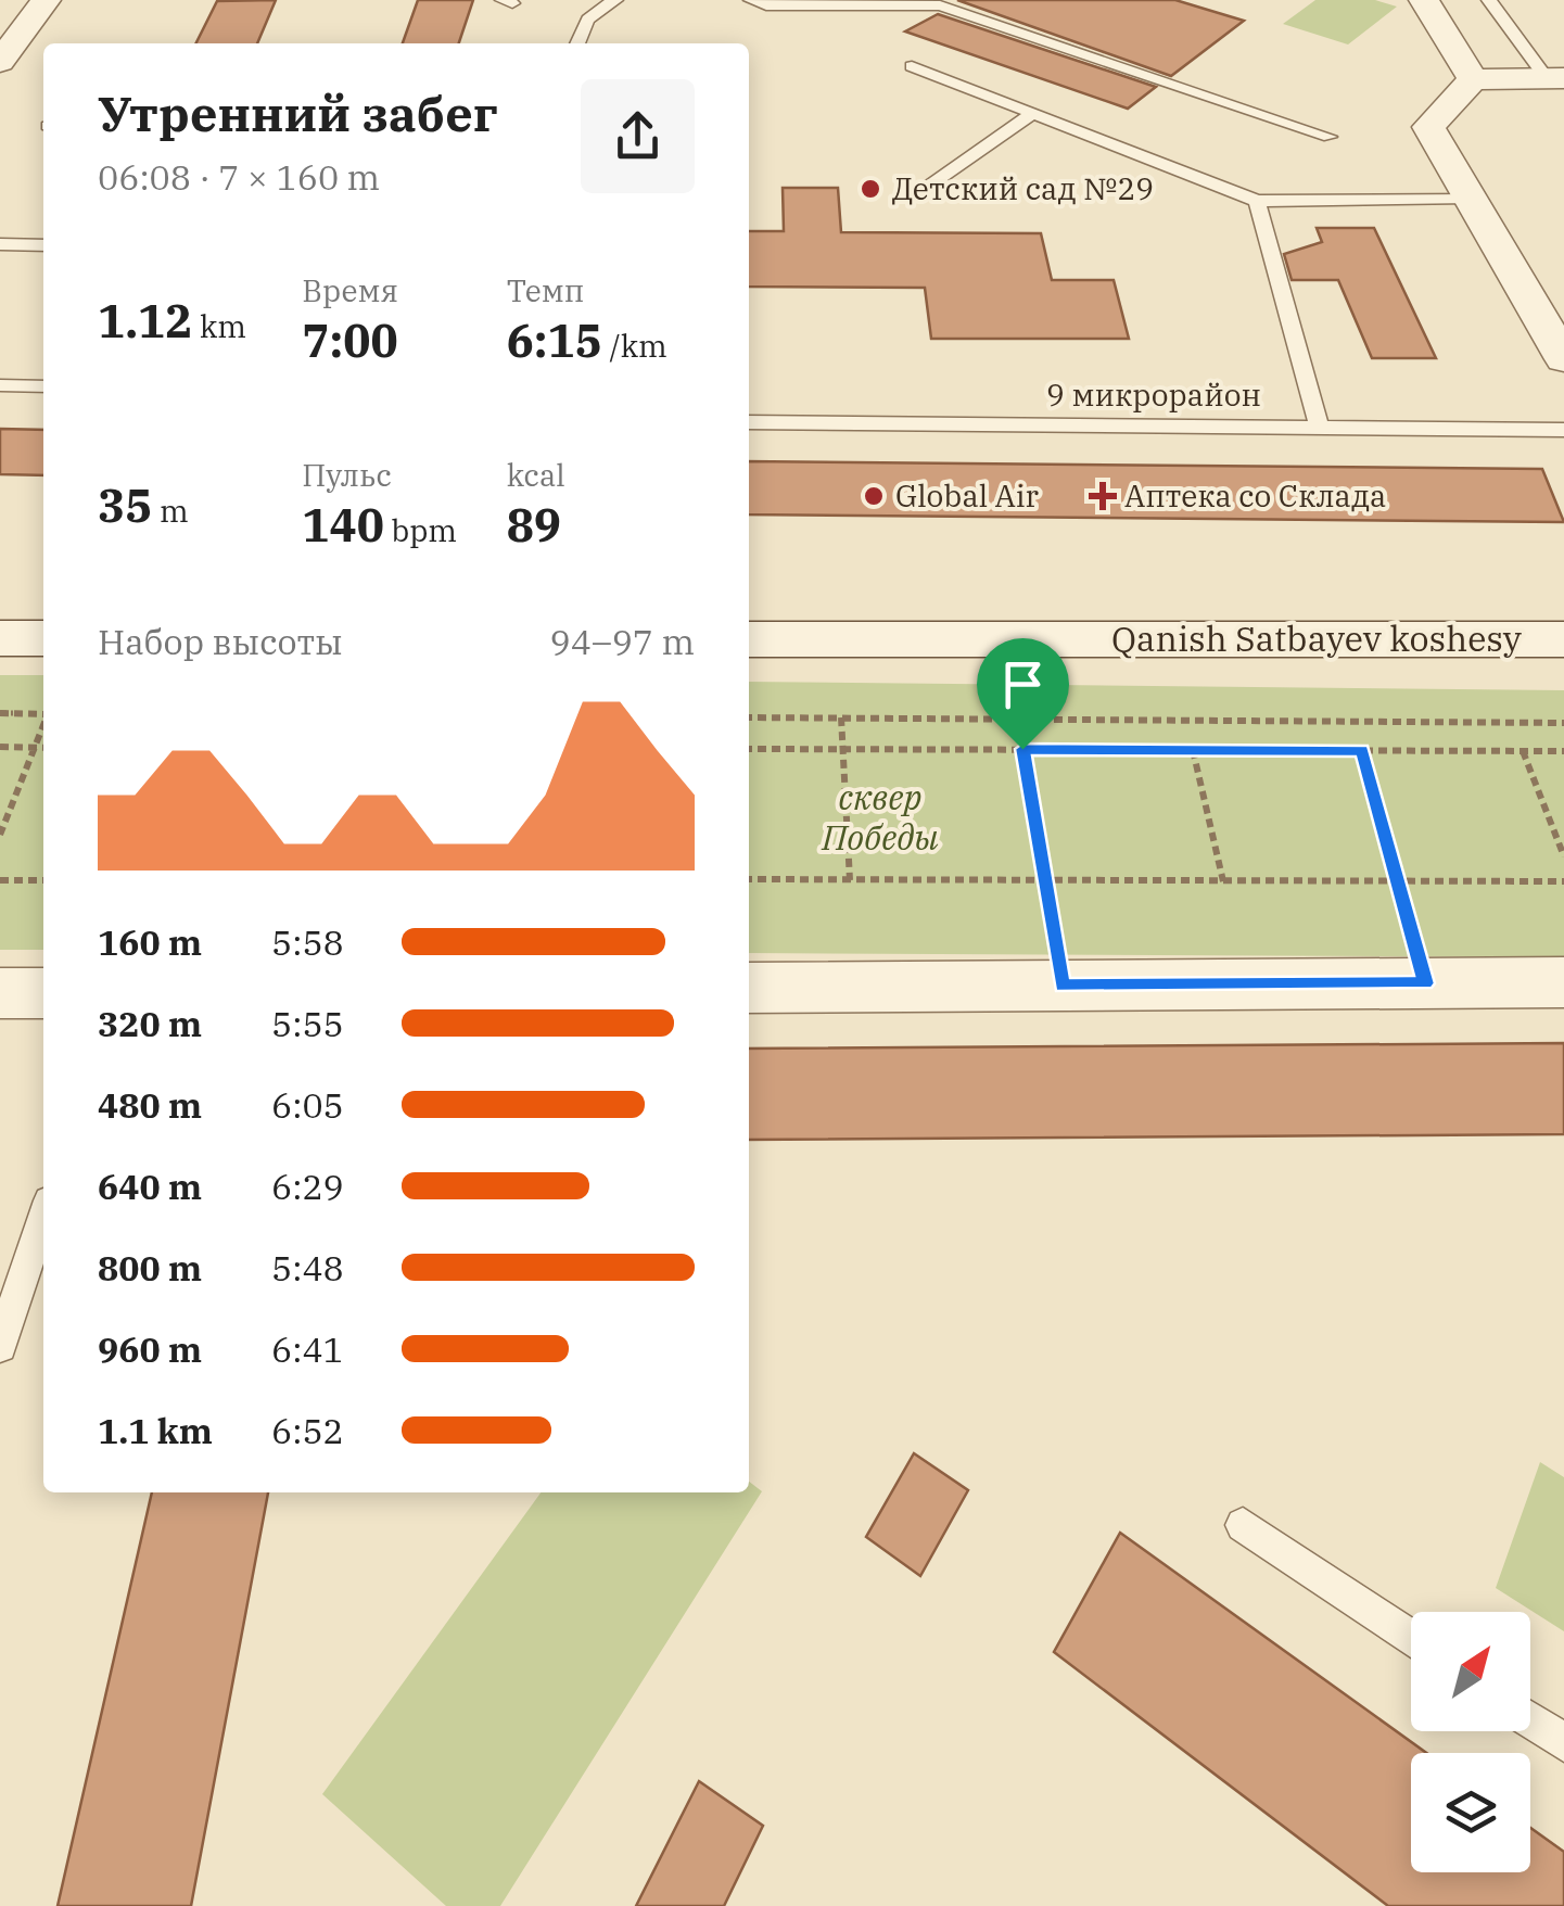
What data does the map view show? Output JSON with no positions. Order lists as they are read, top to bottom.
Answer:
{
  "streets": {
    "street": ["Qanish Satbayev koshesy"],
    "lane": ["9 микрорайон"]
  },
  "parks": ["сквер Победы"],
  "places": {
    "other": ["Детский сад №29", "Global Air"],
    "health": ["Аптека со Склада"]
  },
  "north": "top right",
  "page": {
    "heading": ["Утренний забег", "06:08 · 7 × 160 m"],
    "stats": [
      ["1.12 km"],
      ["Время", "7:00"],
      ["Темп", "6:15 /km"],
      ["35 m"],
      ["Пульс", "140 bpm"],
      ["kcal", "89"]
    ],
    "chart": ["Набор высоты", "94–97 m"],
    "list": [
      {
        "name": "160 m",
        "note": "5:58"
      },
      {
        "name": "320 m",
        "note": "5:55"
      },
      {
        "name": "480 m",
        "note": "6:05"
      },
      {
        "name": "640 m",
        "note": "6:29"
      },
      {
        "name": "800 m",
        "note": "5:48"
      },
      {
        "name": "960 m",
        "note": "6:41"
      },
      {
        "name": "1.1 km",
        "note": "6:52"
      }
    ]
  }
}
